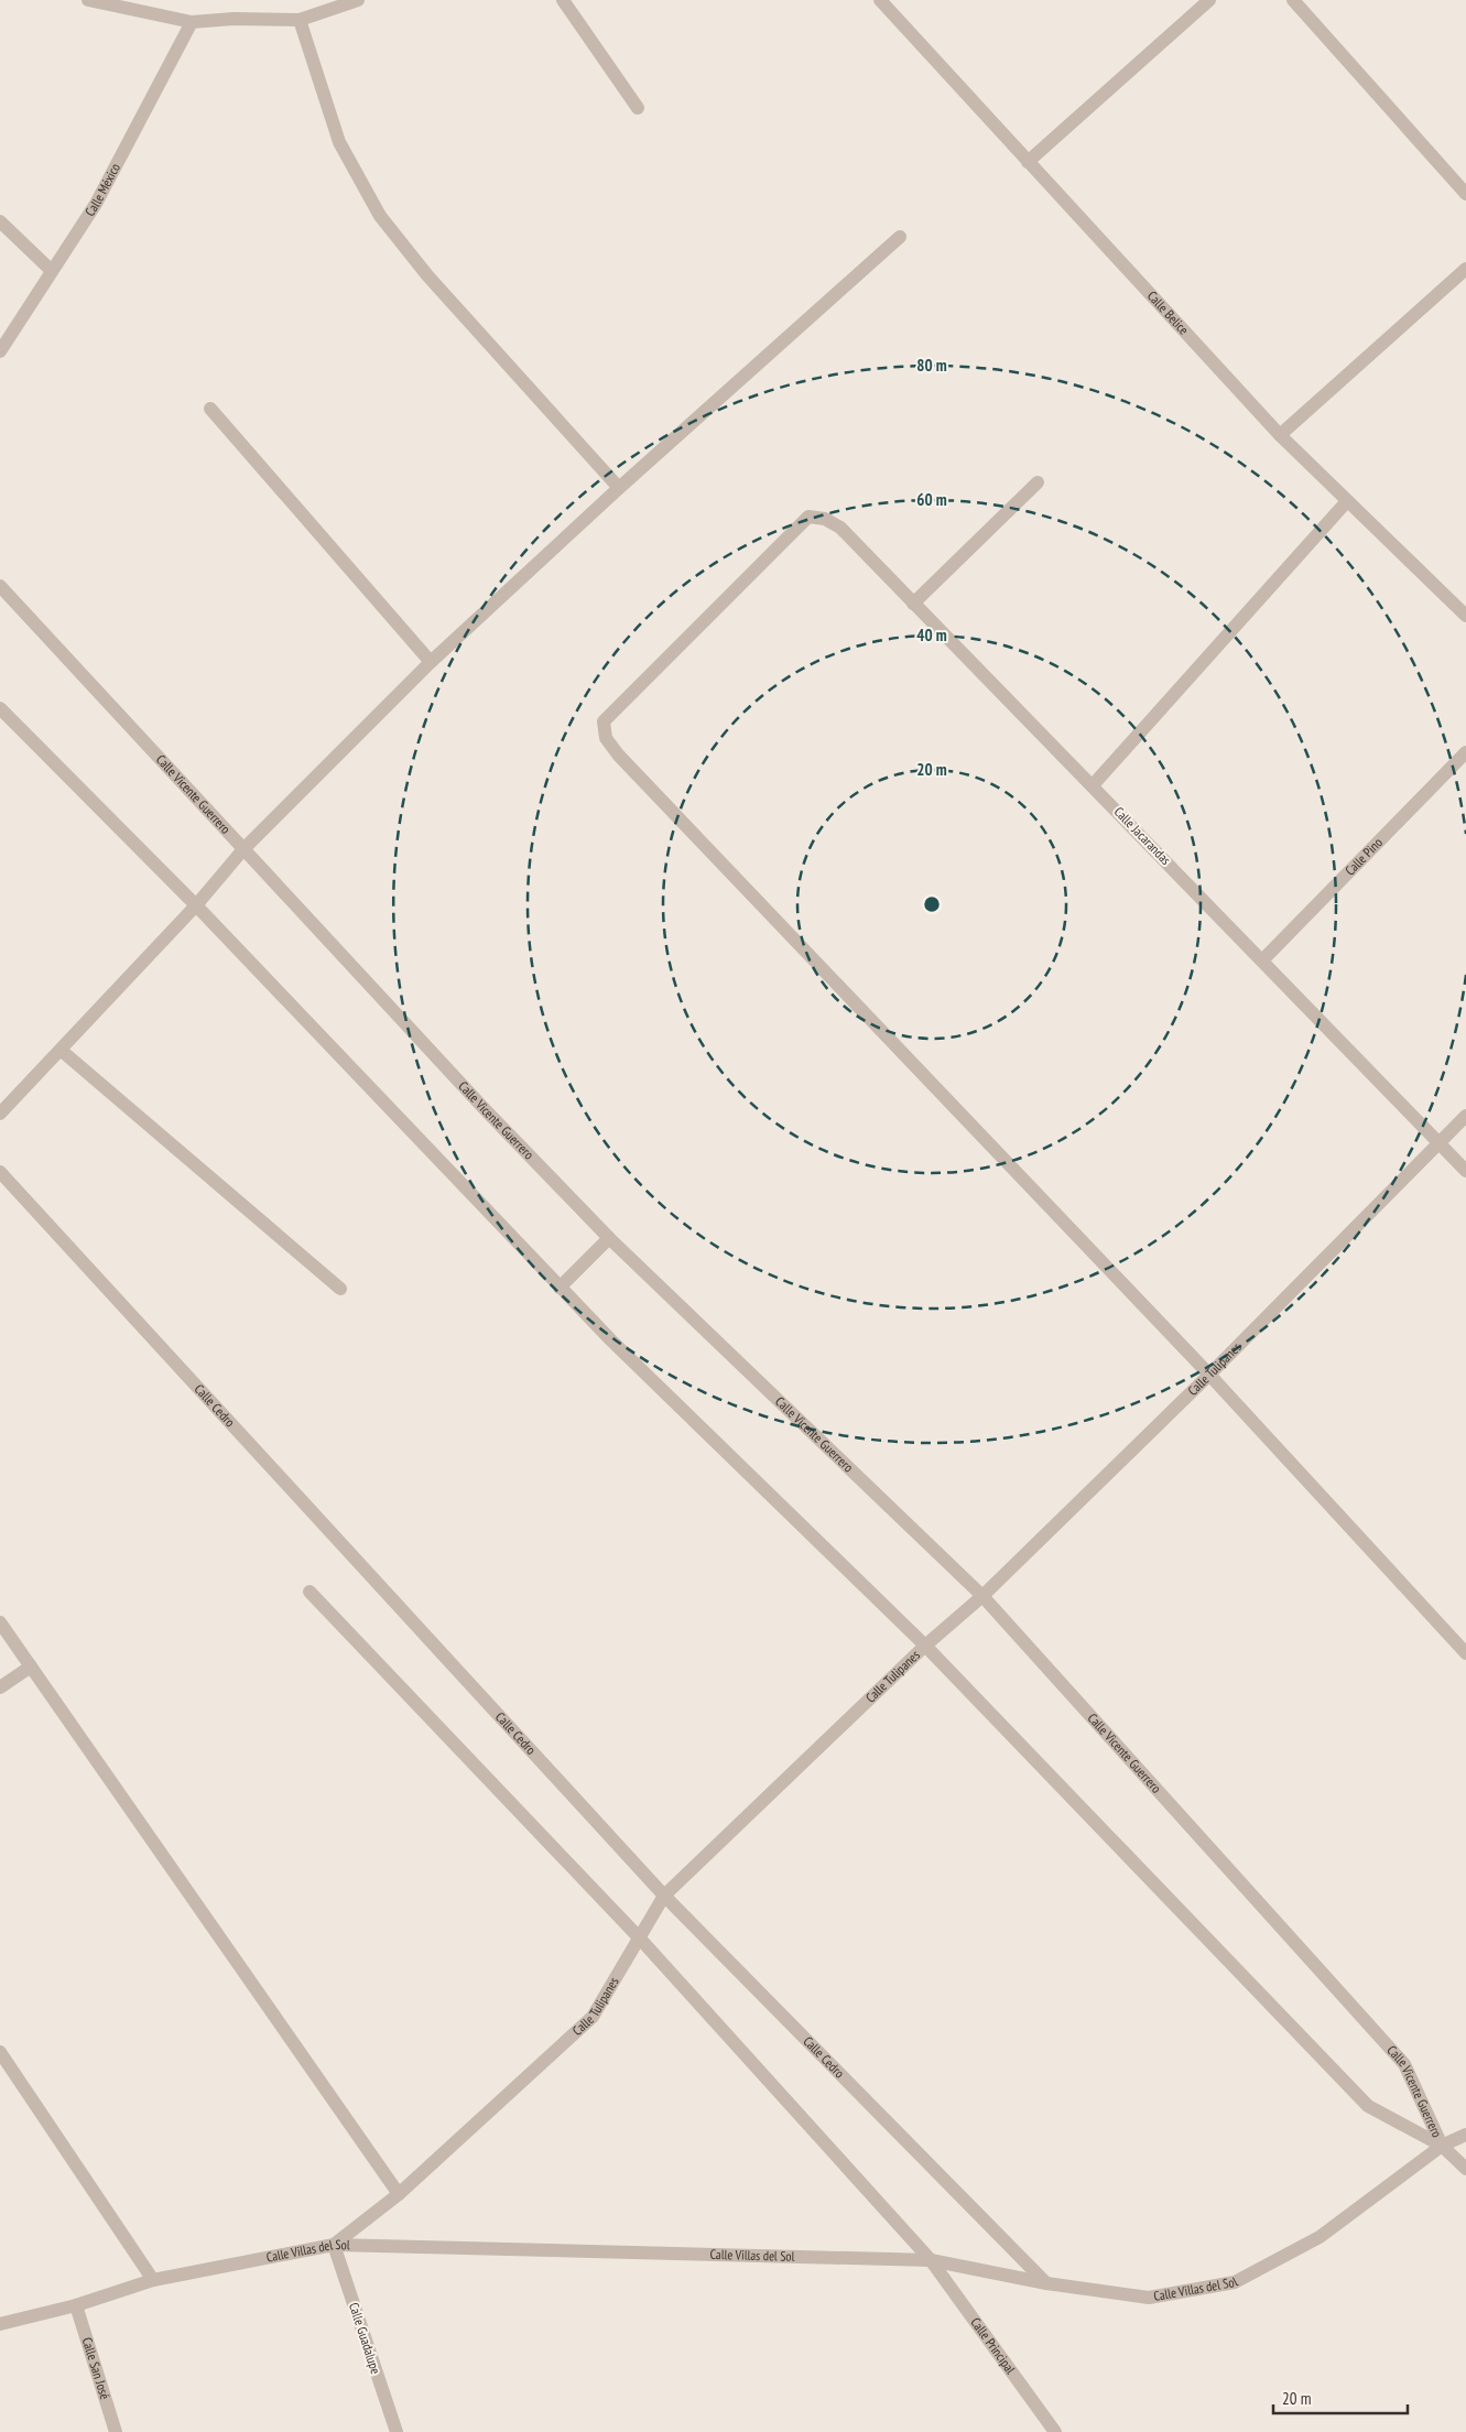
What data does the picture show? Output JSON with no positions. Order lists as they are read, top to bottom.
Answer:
{
  "streets": {
    "street": [
      "Calle México",
      "Calle Belice",
      "Calle Vicente Guerrero",
      "Calle Jacarandas",
      "Calle Pino",
      "Calle Tulipanes",
      "Calle Cedro",
      "Calle Villas del Sol",
      "Calle Guadalupe",
      "Calle Principal",
      "Calle San José"
    ]
  },
  "crossings": [
    ["Calle Vicente Guerrero", "Calle Tulipanes"],
    ["Calle Vicente Guerrero", "Calle Villas del Sol"],
    ["Calle Jacarandas", "Calle Pino"],
    ["Calle Jacarandas", "Calle Tulipanes"],
    ["Calle Tulipanes", "Calle Cedro"],
    ["Calle Tulipanes", "Calle Villas del Sol"],
    ["Calle Tulipanes", "Calle Guadalupe"],
    ["Calle Cedro", "Calle Villas del Sol"],
    ["Calle Villas del Sol", "Calle Guadalupe"],
    ["Calle Villas del Sol", "Calle Principal"],
    ["Calle Villas del Sol", "Calle San José"]
  ],
  "scale_bar": "20 m",
  "rings": [
    "80 m",
    "60 m",
    "40 m",
    "20 m"
  ]
}
